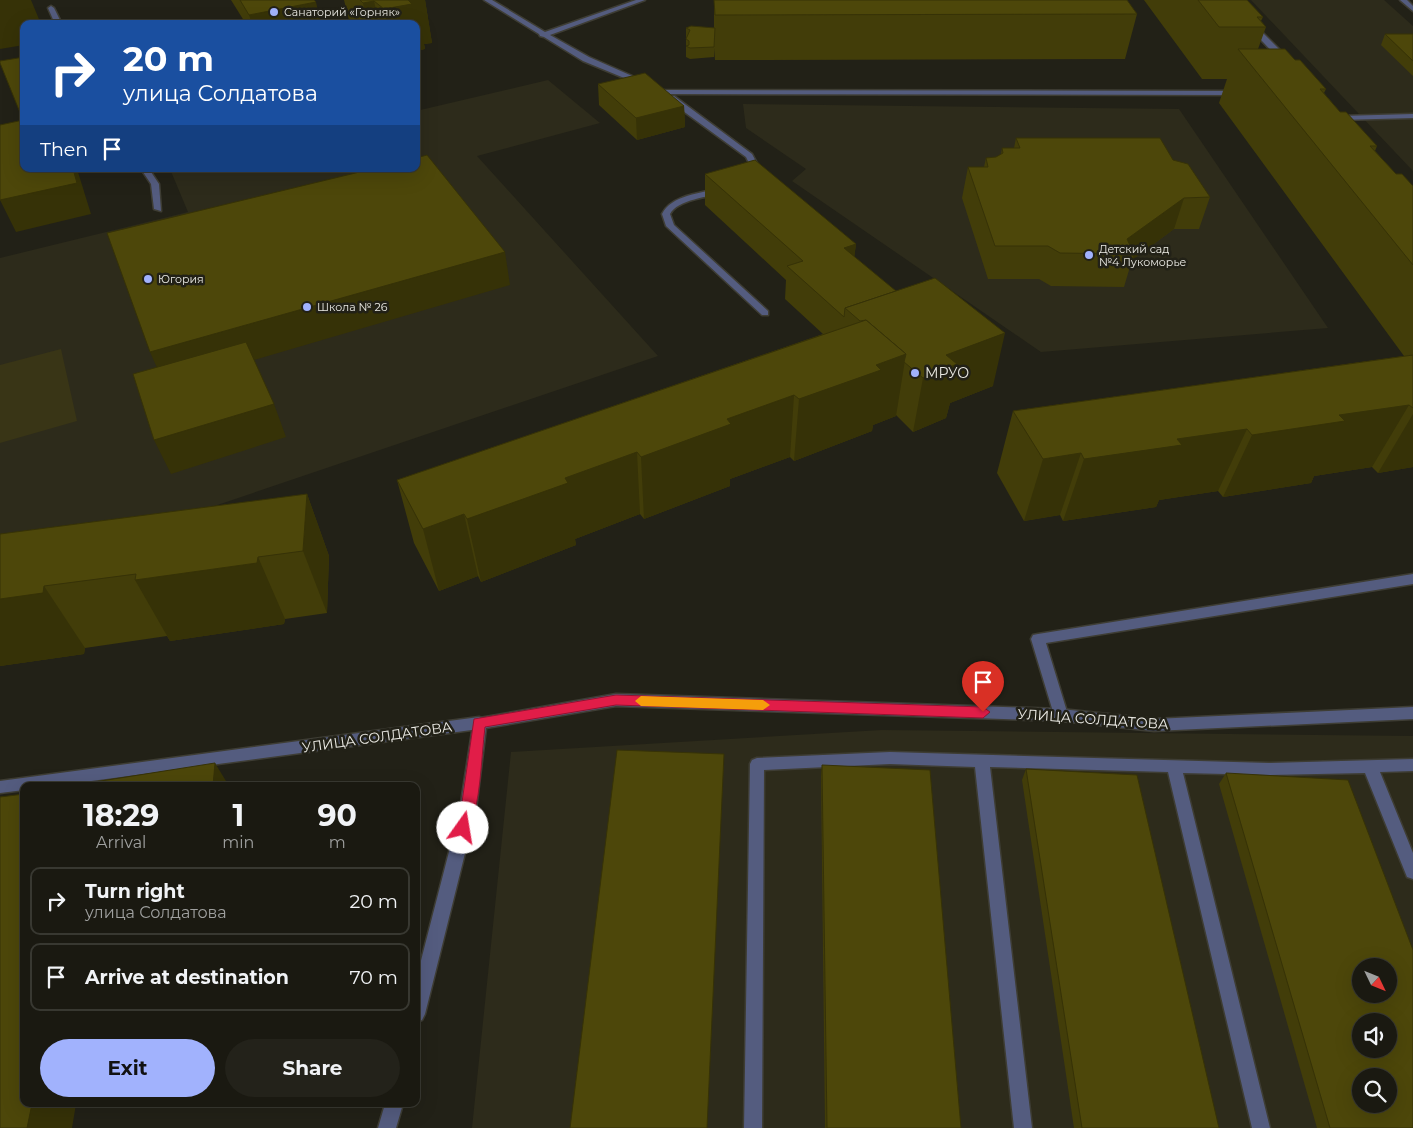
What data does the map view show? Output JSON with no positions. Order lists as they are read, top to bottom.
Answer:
{
  "streets": {
    "street": ["УЛИЦА СОЛДАТОВА"]
  },
  "places": [
    "Санаторий «Горняк»",
    "Детский сад №4 Лукоморье",
    "Югория",
    "Школа № 26",
    "МРУО"
  ],
  "north": "bottom right",
  "page": {
    "turn": ["20 m", "улица Солдатова"],
    "then": "Then",
    "eta": [
      "18:29",
      "Arrival",
      "1",
      "min",
      "90",
      "m"
    ],
    "list": [
      {
        "name": "Turn right",
        "note": "улица Солдатова",
        "value": "20 m"
      },
      {
        "name": "Arrive at destination",
        "value": "70 m"
      }
    ],
    "buttons": ["Exit", "Share"]
  }
}
